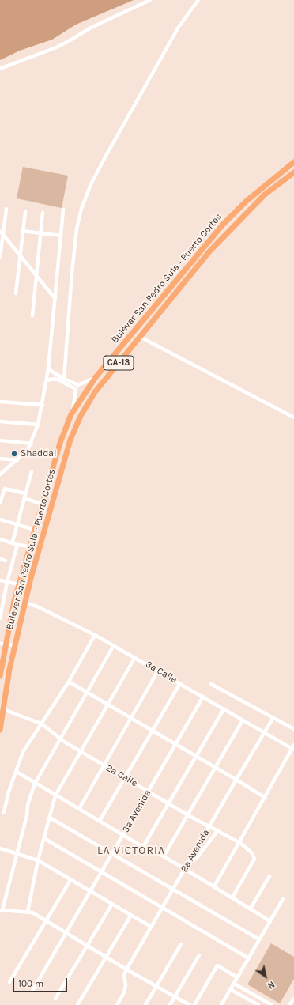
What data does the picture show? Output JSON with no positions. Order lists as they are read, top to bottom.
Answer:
{
  "streets": {
    "highway": ["Bulevar San Pedro Sula - Puerto Cortés", "CA-13"],
    "street": [
      "3a Calle",
      "2a Calle",
      "3a Avenida",
      "2a Avenida"
    ]
  },
  "crossings": [
    ["Bulevar San Pedro Sula - Puerto Cortés", "3a Calle"],
    ["Bulevar San Pedro Sula - Puerto Cortés", "2a Calle"],
    ["3a Calle", "3a Avenida"],
    ["3a Calle", "2a Avenida"],
    ["2a Calle", "3a Avenida"],
    ["2a Calle", "2a Avenida"]
  ],
  "districts": ["LA VICTORIA"],
  "places": ["Shaddai"],
  "scale_bar": "100 m",
  "north": "bottom right"
}
